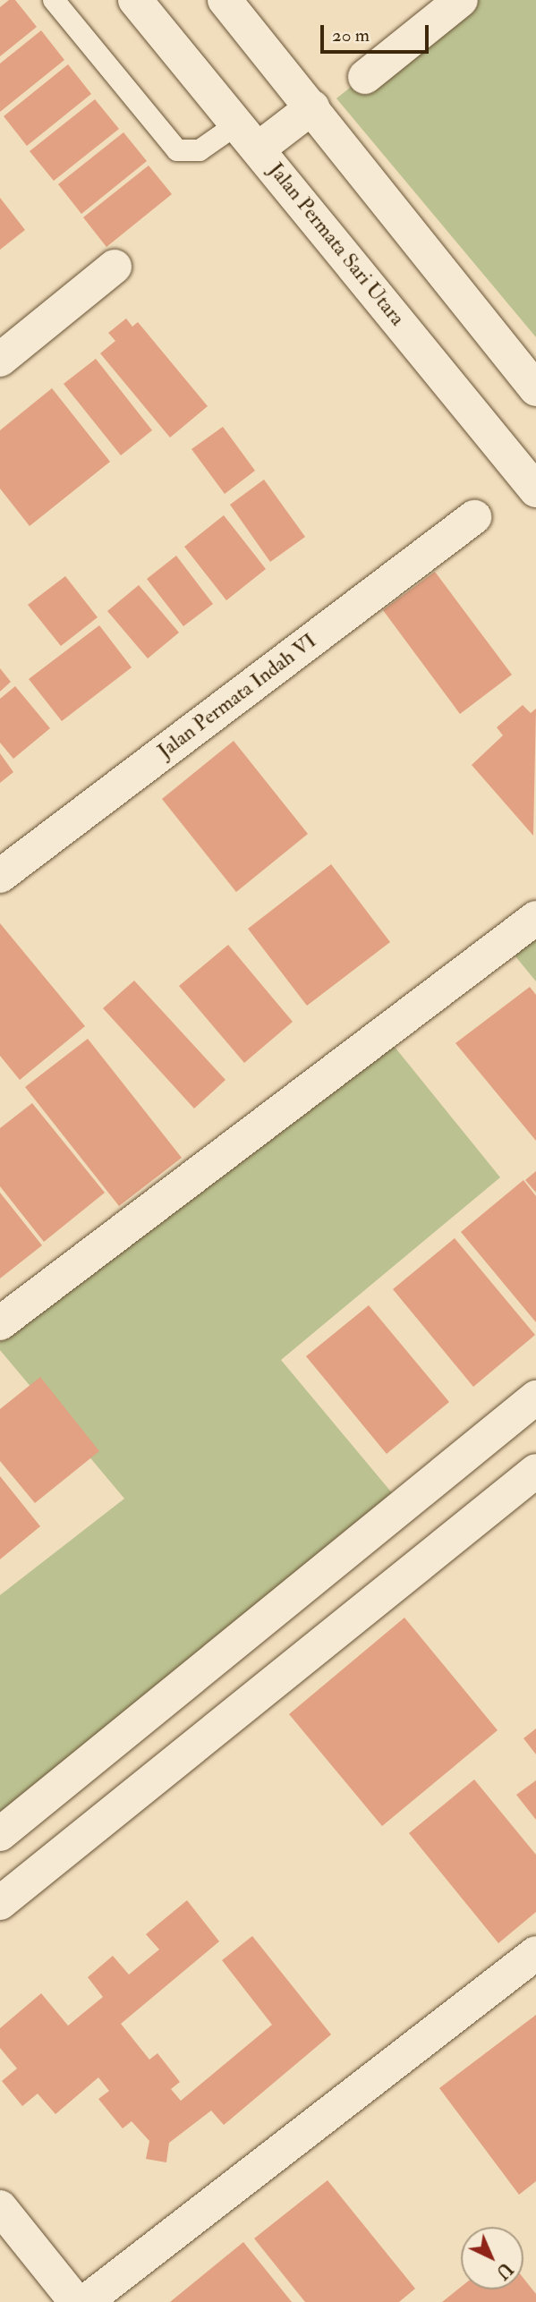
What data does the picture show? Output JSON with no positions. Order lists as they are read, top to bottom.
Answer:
{
  "streets": {
    "street": ["Jalan Permata Sari Utara", "Jalan Permata Indah VI"]
  },
  "scale_bar": "20 m",
  "north": "bottom right"
}
